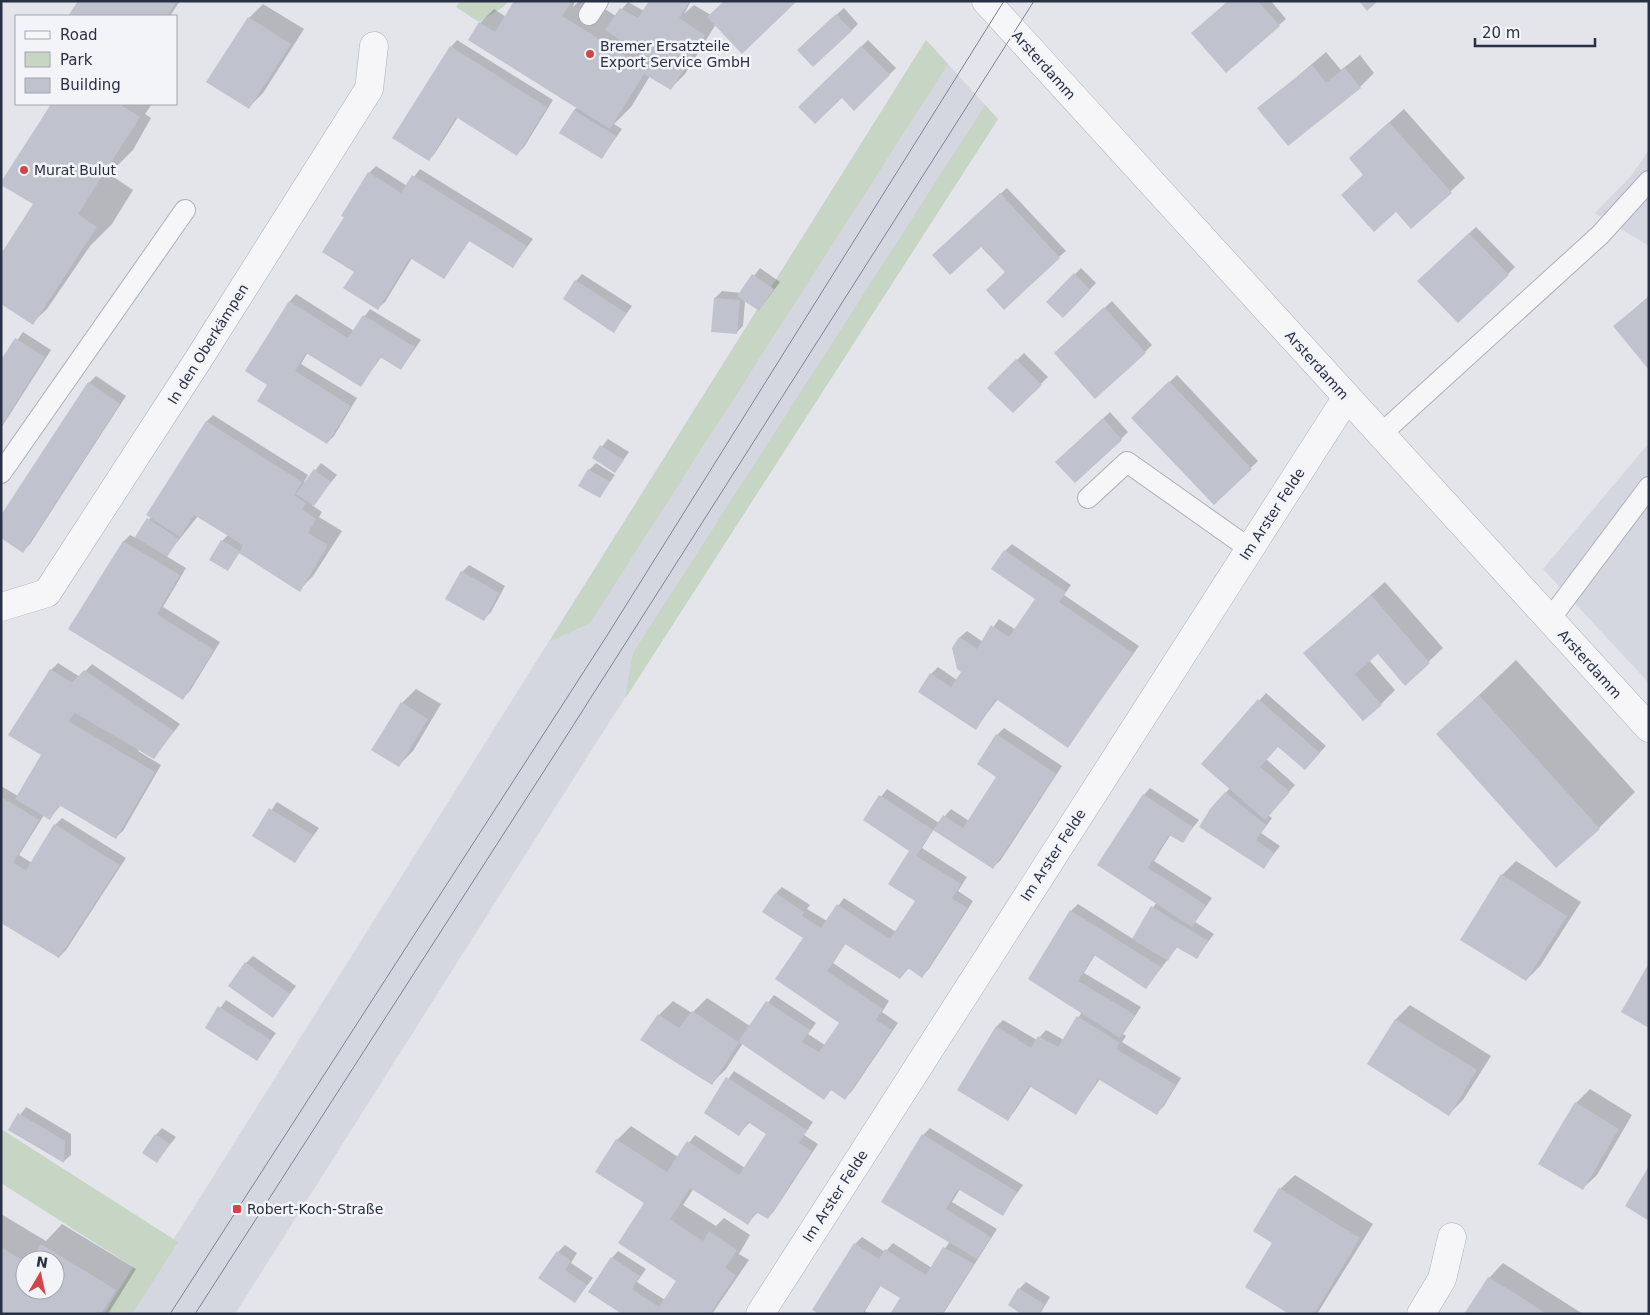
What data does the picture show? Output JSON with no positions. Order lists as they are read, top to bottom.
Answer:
{
  "streets": {
    "street": ["Arsterdamm", "In den Oberkämpen", "Im Arster Felde"]
  },
  "crossings": [
    ["Arsterdamm", "Im Arster Felde"]
  ],
  "places": {
    "other": ["Bremer Ersatzteile Export Service GmbH", "Murat Bulut"],
    "transit": ["Robert-Koch-Straße"]
  },
  "legend": ["Road", "Park", "Building"],
  "scale_bar": "20 m",
  "north": "top"
}
